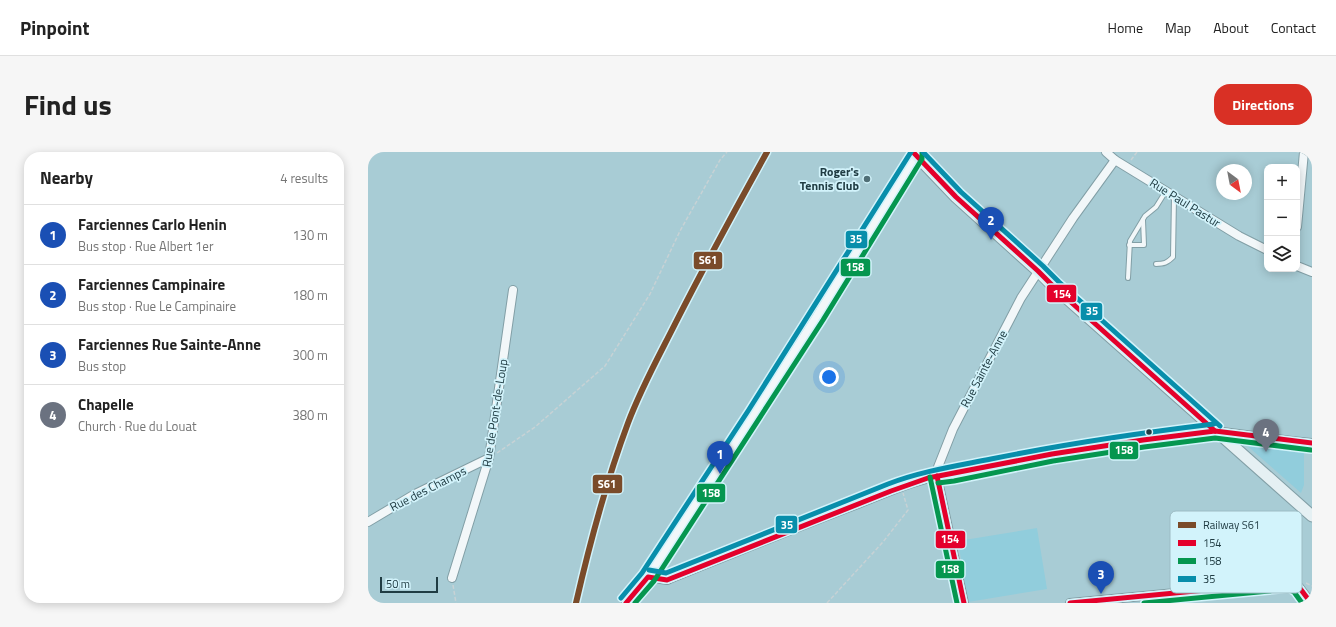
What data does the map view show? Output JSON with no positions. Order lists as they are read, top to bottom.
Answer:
{
  "streets": {
    "street": [
      "Rue Paul Pastur",
      "Rue Sainte-Anne",
      "Rue de Pont-de-Loup",
      "Rue des Champs"
    ]
  },
  "crossings": [
    ["Rue Paul Pastur", "Rue Sainte-Anne"],
    ["Rue de Pont-de-Loup", "Rue des Champs"]
  ],
  "places": ["Roger's Tennis Club"],
  "lines": [
    "rail line S61",
    "transit line 154",
    "transit line 158",
    "transit line 35"
  ],
  "legend": [
    "Railway S61",
    "154",
    "158",
    "35"
  ],
  "scale_bar": "50 m",
  "north": "bottom right",
  "page": {
    "header": "Pinpoint",
    "nav": [
      "Home",
      "Map",
      "About",
      "Contact"
    ],
    "title": "Find us",
    "buttons": "Directions",
    "heading": ["Nearby", "4 results"],
    "map_buttons": ["+", "−"],
    "list": [
      {
        "mark": "1",
        "name": "Farciennes Carlo Henin",
        "note": "Bus stop · Rue Albert 1er",
        "value": "130 m"
      },
      {
        "mark": "2",
        "name": "Farciennes Campinaire",
        "note": "Bus stop · Rue Le Campinaire",
        "value": "180 m"
      },
      {
        "mark": "3",
        "name": "Farciennes Rue Sainte-Anne",
        "note": "Bus stop",
        "value": "300 m"
      },
      {
        "mark": "4",
        "name": "Chapelle",
        "note": "Church · Rue du Louat",
        "value": "380 m"
      }
    ],
    "pins": [
      "2",
      "4",
      "1",
      "3"
    ],
    "scale": "50 m"
  }
}
